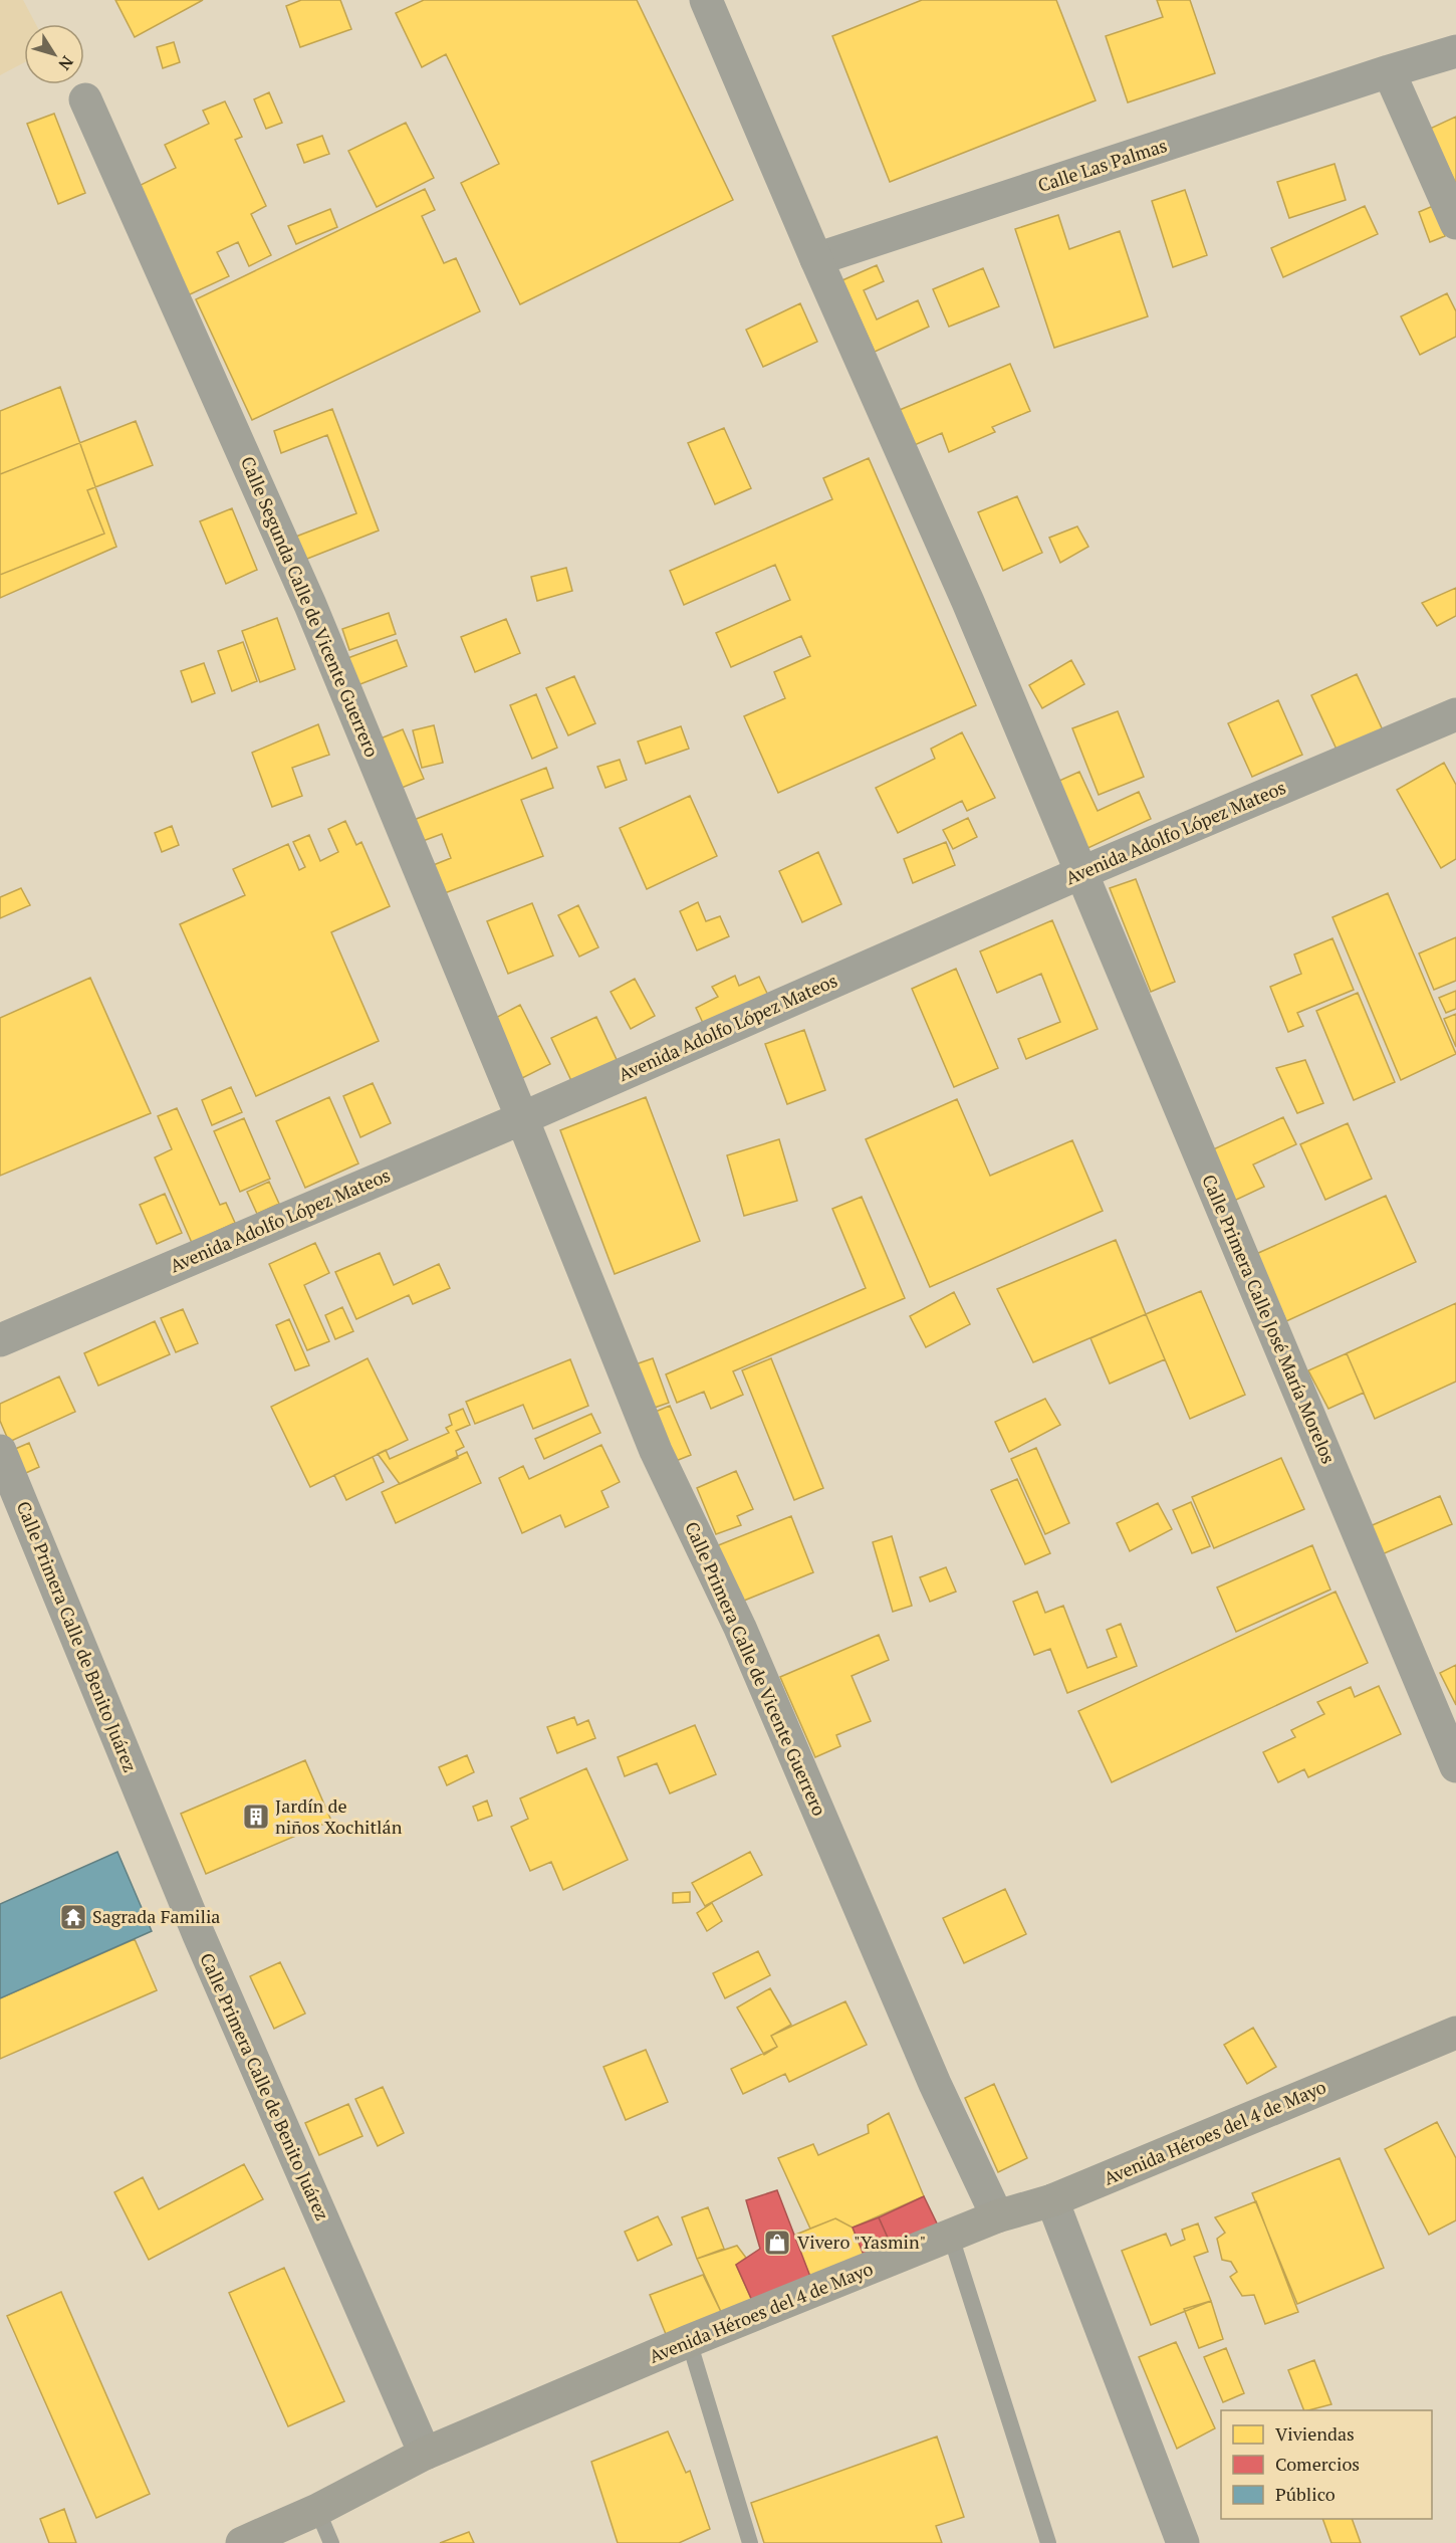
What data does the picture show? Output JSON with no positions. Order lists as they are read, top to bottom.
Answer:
{
  "streets": {
    "main road": ["Avenida Héroes del 4 de Mayo"],
    "street": [
      "Calle Las Palmas",
      "Calle Segunda Calle de Vicente Guerrero",
      "Avenida Adolfo López Mateos",
      "Calle Primera Calle José María Morelos",
      "Calle Primera Calle de Benito Juárez",
      "Calle Primera Calle de Vicente Guerrero"
    ]
  },
  "crossings": [
    ["Calle Las Palmas", "Calle Primera Calle José María Morelos"],
    ["Calle Segunda Calle de Vicente Guerrero", "Avenida Adolfo López Mateos"],
    ["Calle Segunda Calle de Vicente Guerrero", "Calle Primera Calle de Vicente Guerrero"],
    ["Avenida Adolfo López Mateos", "Calle Primera Calle José María Morelos"],
    ["Avenida Adolfo López Mateos", "Calle Primera Calle de Vicente Guerrero"],
    ["Calle Primera Calle de Benito Juárez", "Avenida Héroes del 4 de Mayo"],
    ["Calle Primera Calle de Vicente Guerrero", "Avenida Héroes del 4 de Mayo"]
  ],
  "places": {
    "building": ["Jardín de niños Xochitlán"],
    "temple": ["Sagrada Familia"],
    "shop": ["Vivero \"Yasmin\""]
  },
  "legend": ["Viviendas", "Comercios", "Público"],
  "north": "bottom right"
}
